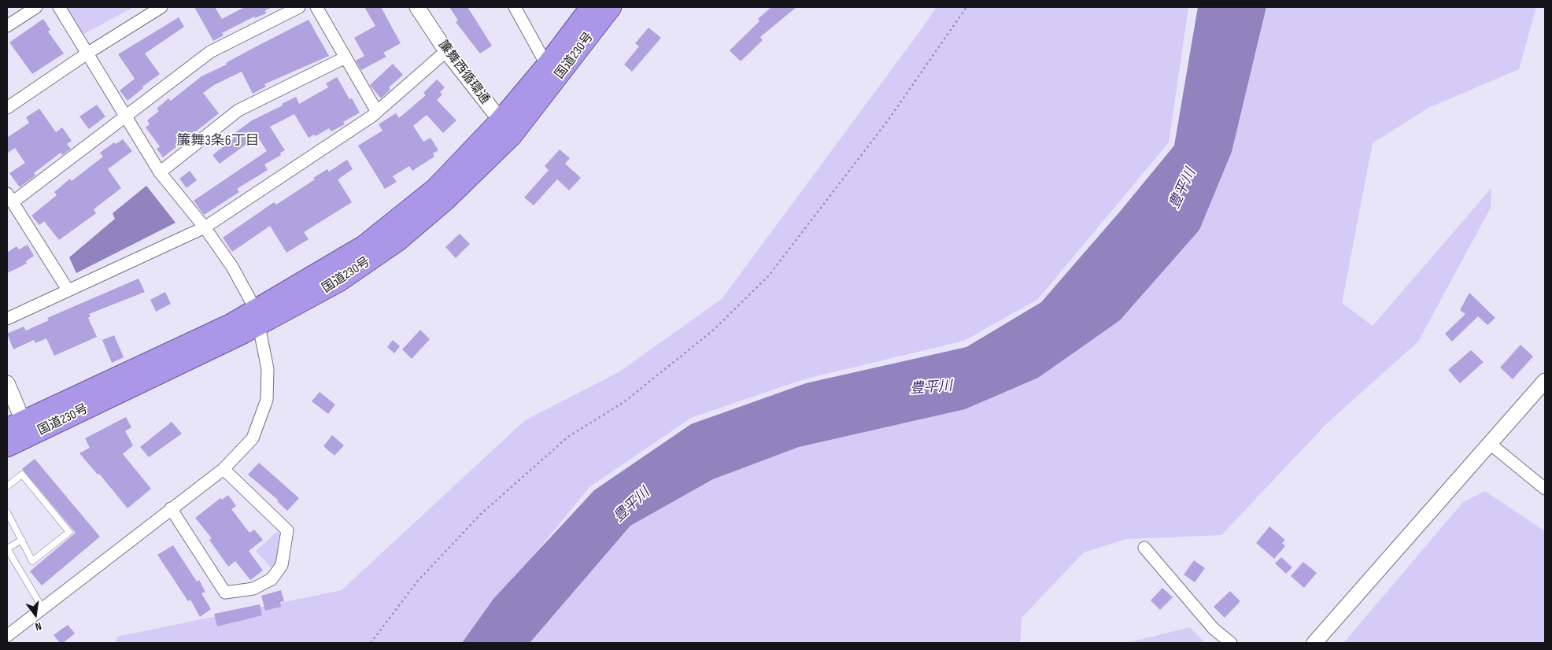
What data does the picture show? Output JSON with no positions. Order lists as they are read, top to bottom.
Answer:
{
  "streets": {
    "highway": ["国道230号"],
    "street": ["簾舞西循環通"]
  },
  "crossings": [
    ["国道230号", "簾舞西循環通"]
  ],
  "districts": ["簾舞3条6丁目"],
  "water": ["豊平川"],
  "north": "bottom"
}
